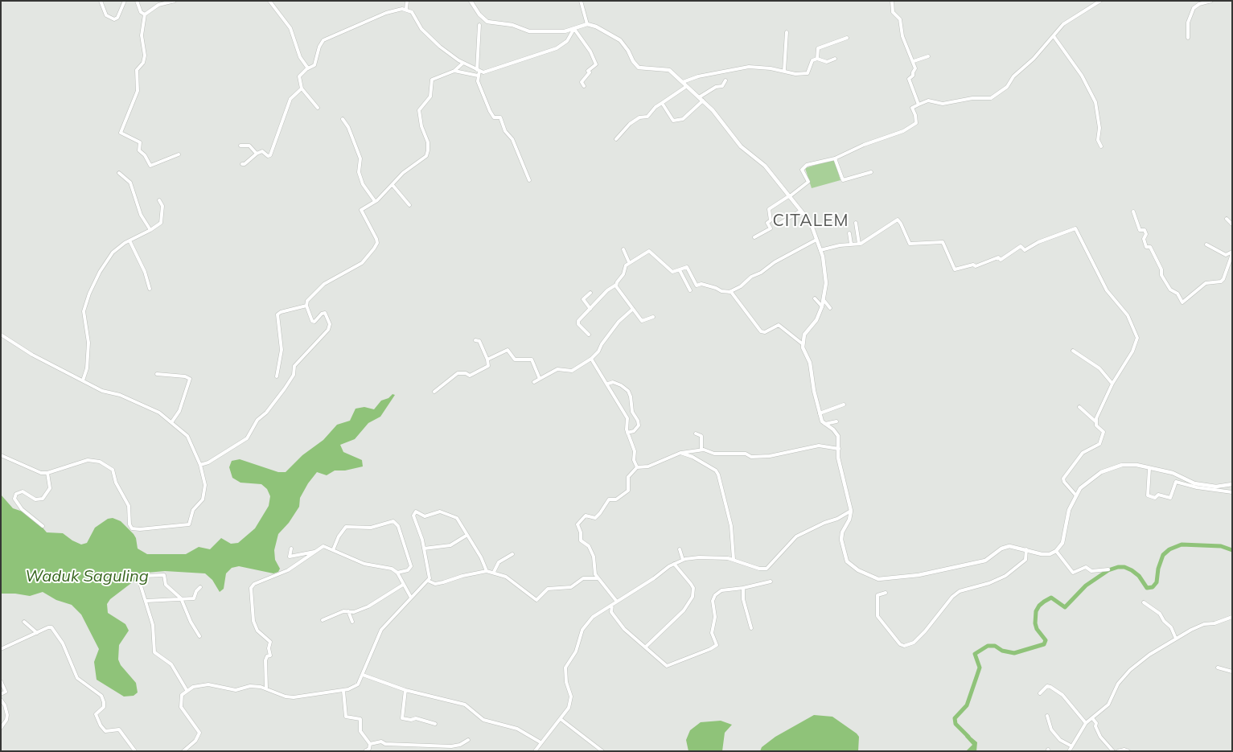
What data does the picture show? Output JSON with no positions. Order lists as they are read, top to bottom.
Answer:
{
  "districts": ["CITALEM"],
  "water": ["Waduk Saguling"]
}
